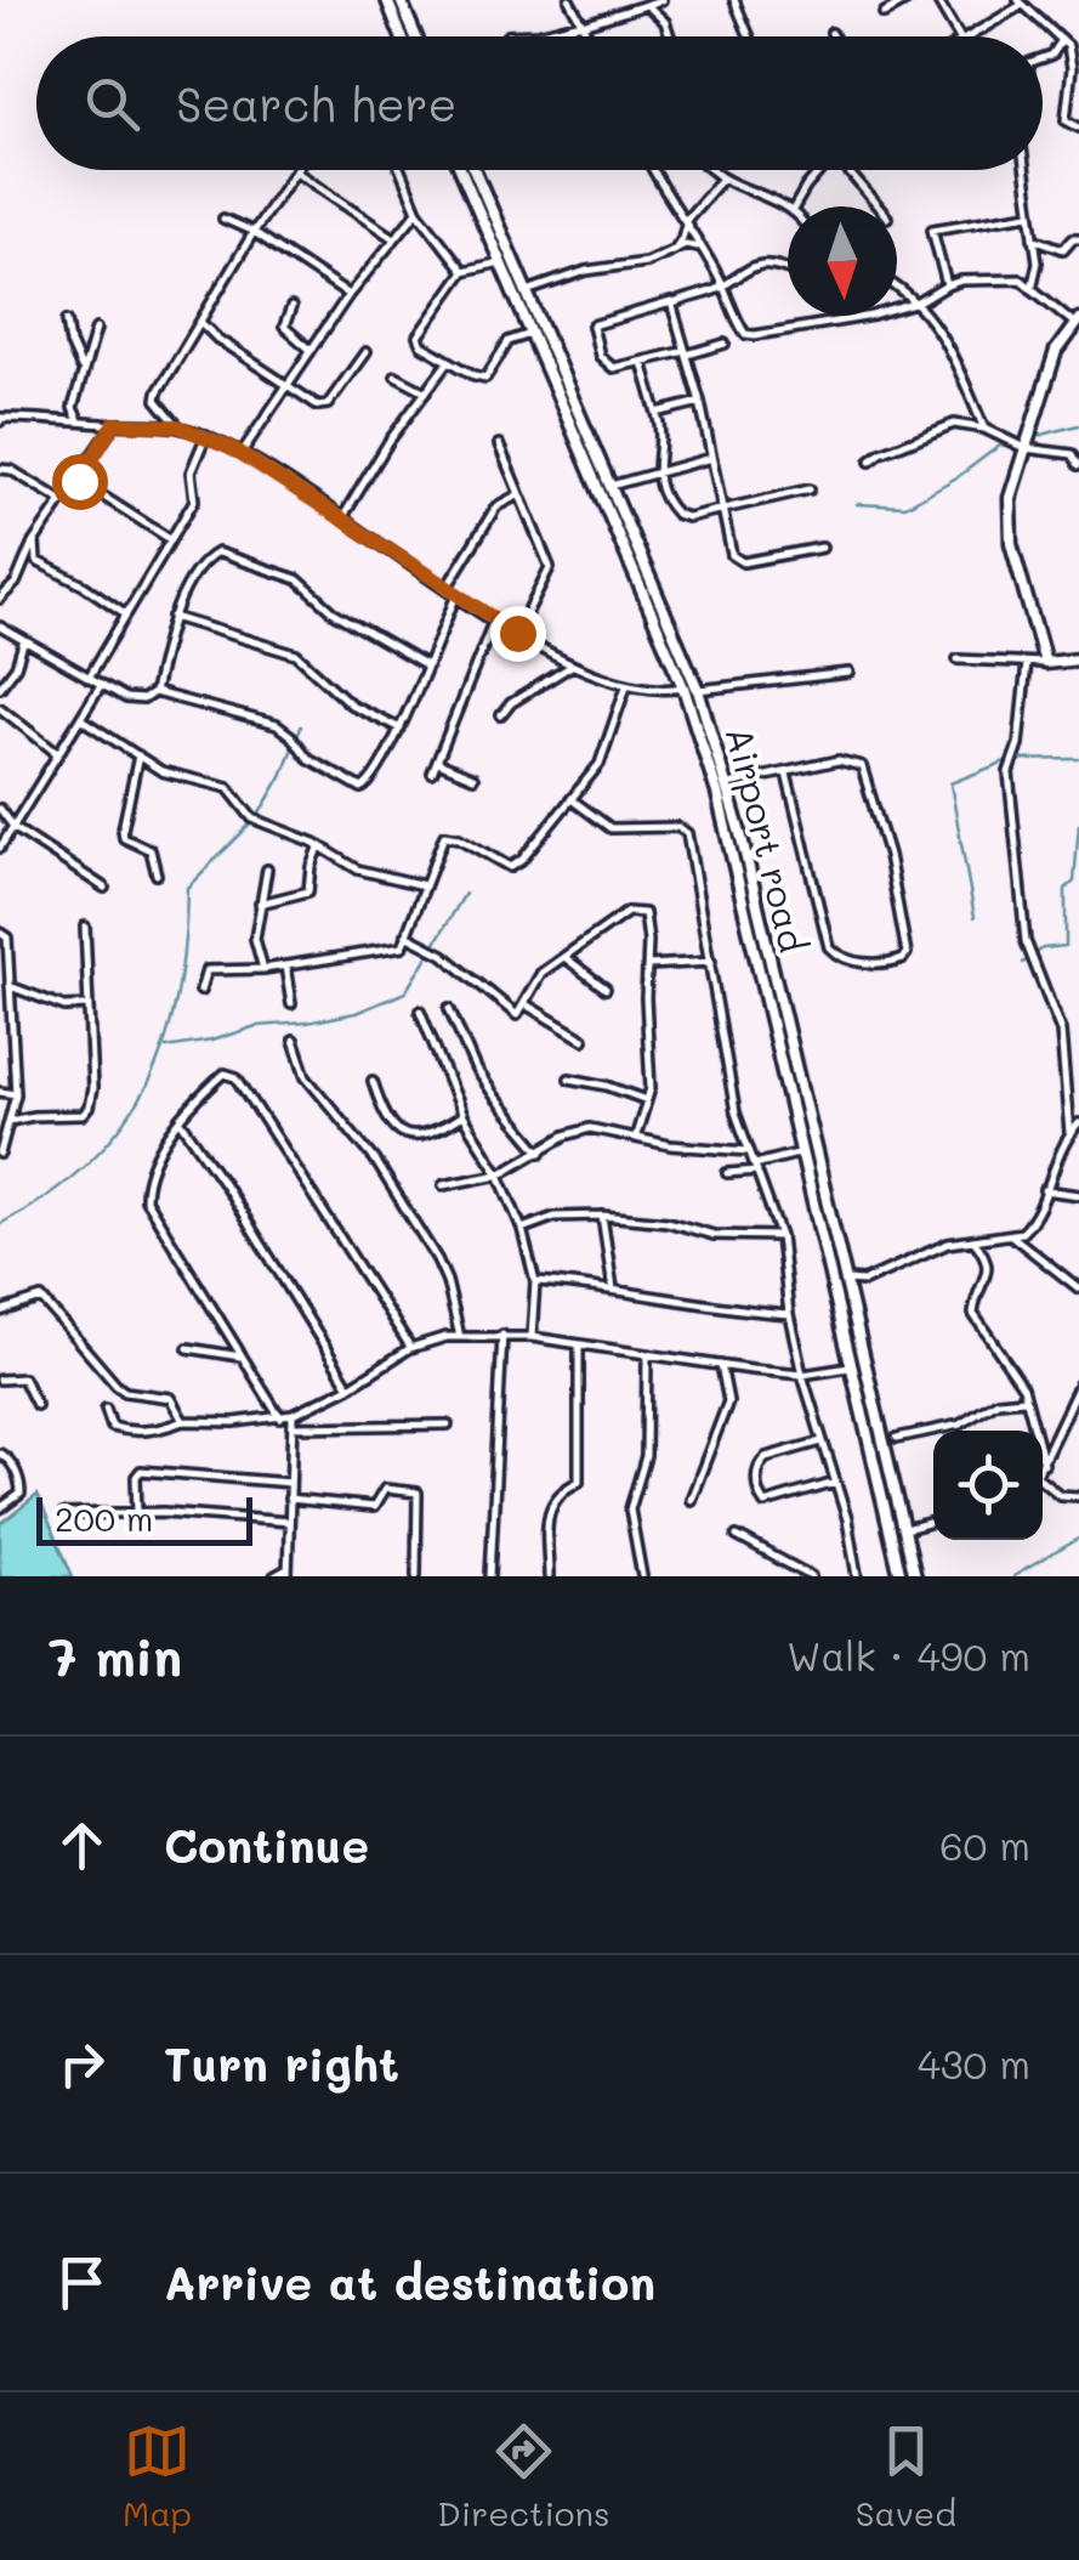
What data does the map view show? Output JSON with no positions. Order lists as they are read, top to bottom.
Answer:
{
  "streets": {
    "main road": ["Airport road"]
  },
  "scale_bar": "200 m",
  "north": "bottom",
  "page": {
    "search": "Search here",
    "scale": "200 m",
    "heading": ["7 min", "Walk · 490 m"],
    "list": [
      ["Continue", "60 m"],
      ["Turn right", "430 m"],
      "Arrive at destination"
    ],
    "nav": ["Map", "Directions", "Saved"]
  }
}
